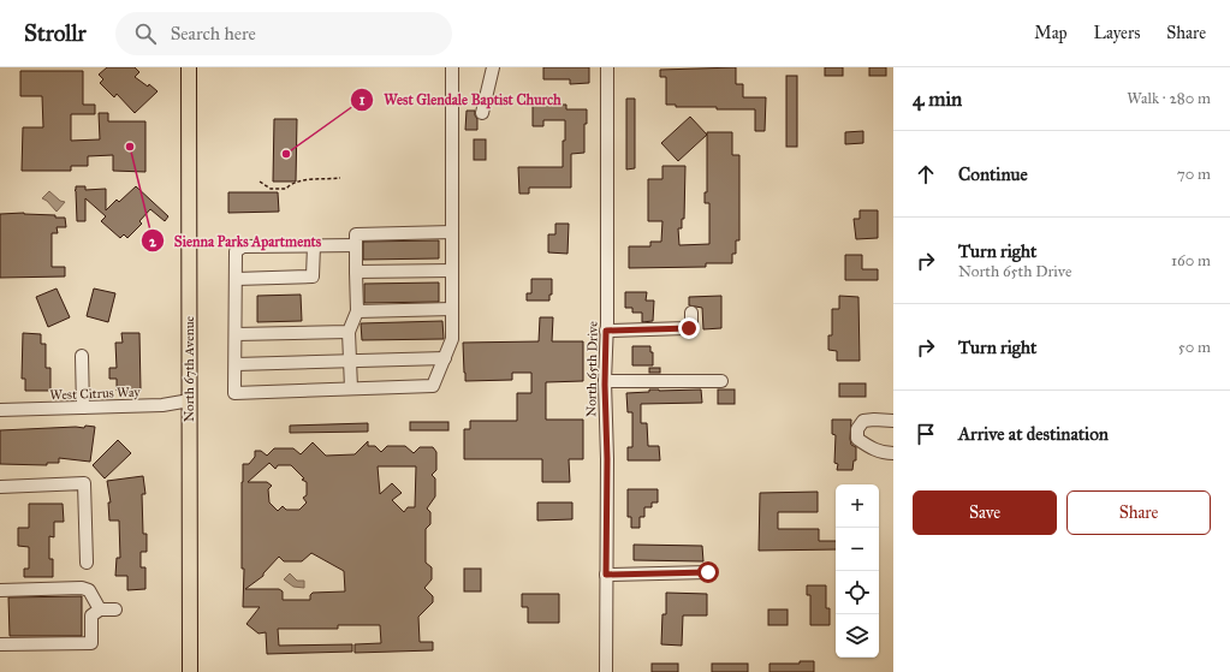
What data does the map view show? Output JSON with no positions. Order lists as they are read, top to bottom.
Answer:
{
  "streets": {
    "main road": ["North 67th Avenue"],
    "street": ["North 65th Drive", "West Citrus Way"]
  },
  "crossings": [
    ["North 67th Avenue", "West Citrus Way"]
  ],
  "places": ["Sienna Parks Apartments", "West Glendale Baptist Church"],
  "page": {
    "header": "Strollr",
    "search": "Search here",
    "nav": ["Map", "Layers", "Share"],
    "heading": ["4 min", "Walk · 280 m"],
    "list": [
      ["Continue", "70 m"],
      ["Turn right", "North 65th Drive", "160 m"],
      ["Turn right", "50 m"],
      "Arrive at destination"
    ],
    "buttons": ["Save", "Share"],
    "map_buttons": ["+", "−"]
  }
}
